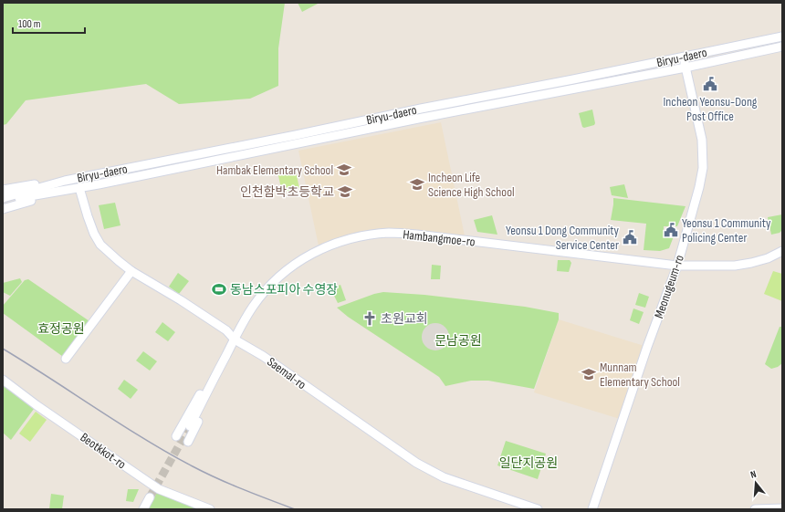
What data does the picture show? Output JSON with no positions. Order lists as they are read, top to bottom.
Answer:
{
  "streets": {
    "main road": [
      "Biryu-daero",
      "Hambangmoe-ro",
      "Meonugeum-ro",
      "Saemal-ro",
      "Beotkkot-ro"
    ]
  },
  "crossings": [
    ["Biryu-daero", "Meonugeum-ro"],
    ["Biryu-daero", "Saemal-ro"],
    ["Hambangmoe-ro", "Meonugeum-ro"],
    ["Hambangmoe-ro", "Saemal-ro"]
  ],
  "parks": ["효정공원", "문남공원", "일단지공원"],
  "places": {
    "public building": ["Incheon Yeonsu-Dong Post Office", "Yeonsu 1 Community Policing Center", "Yeonsu 1 Dong Community Service Center"],
    "school or university": [
      "Hambak Elementary School",
      "Incheon Life Science High School",
      "인천함박초등학교",
      "Munnam Elementary School"
    ],
    "sports": ["동남스포피아 수영장"],
    "church": ["초원교회"]
  },
  "scale_bar": "100 m",
  "north": "top"
}
